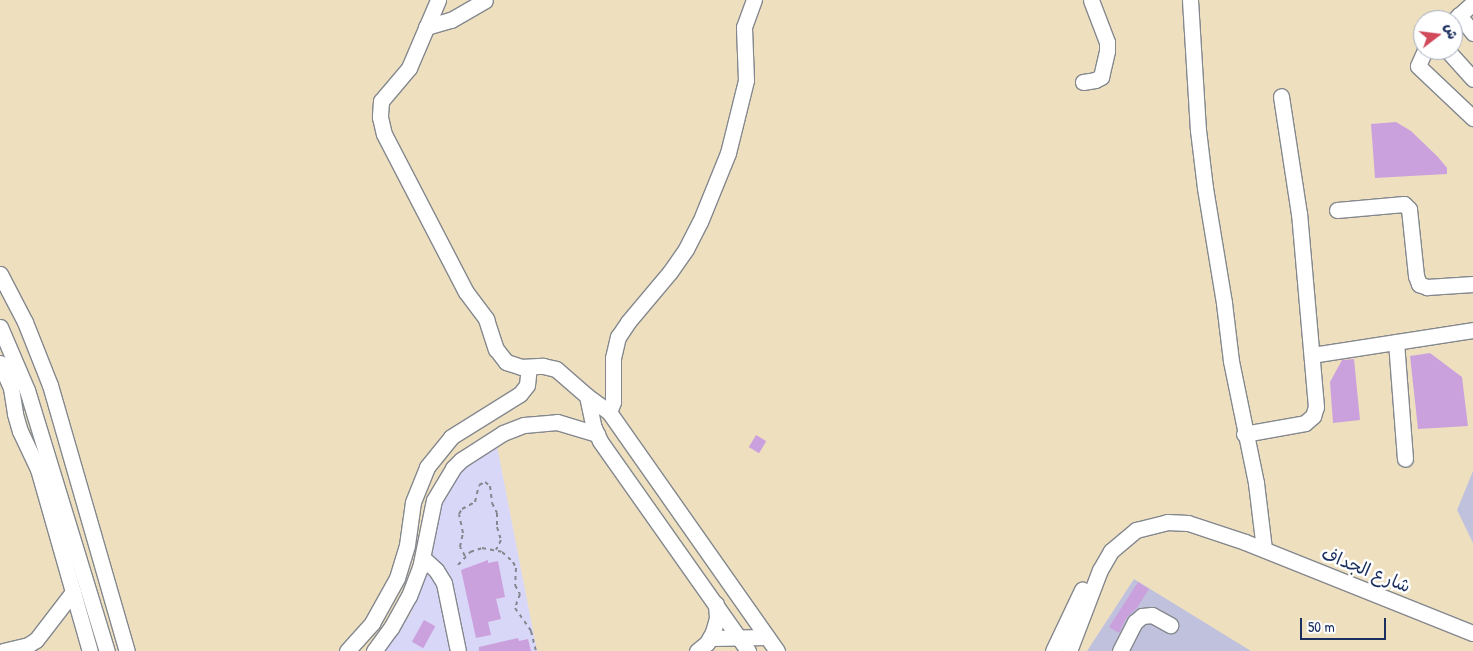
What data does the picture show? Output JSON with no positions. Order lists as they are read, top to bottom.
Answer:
{
  "streets": {
    "street": ["شارع الجداف"]
  },
  "scale_bar": "50 m",
  "north": "right"
}
